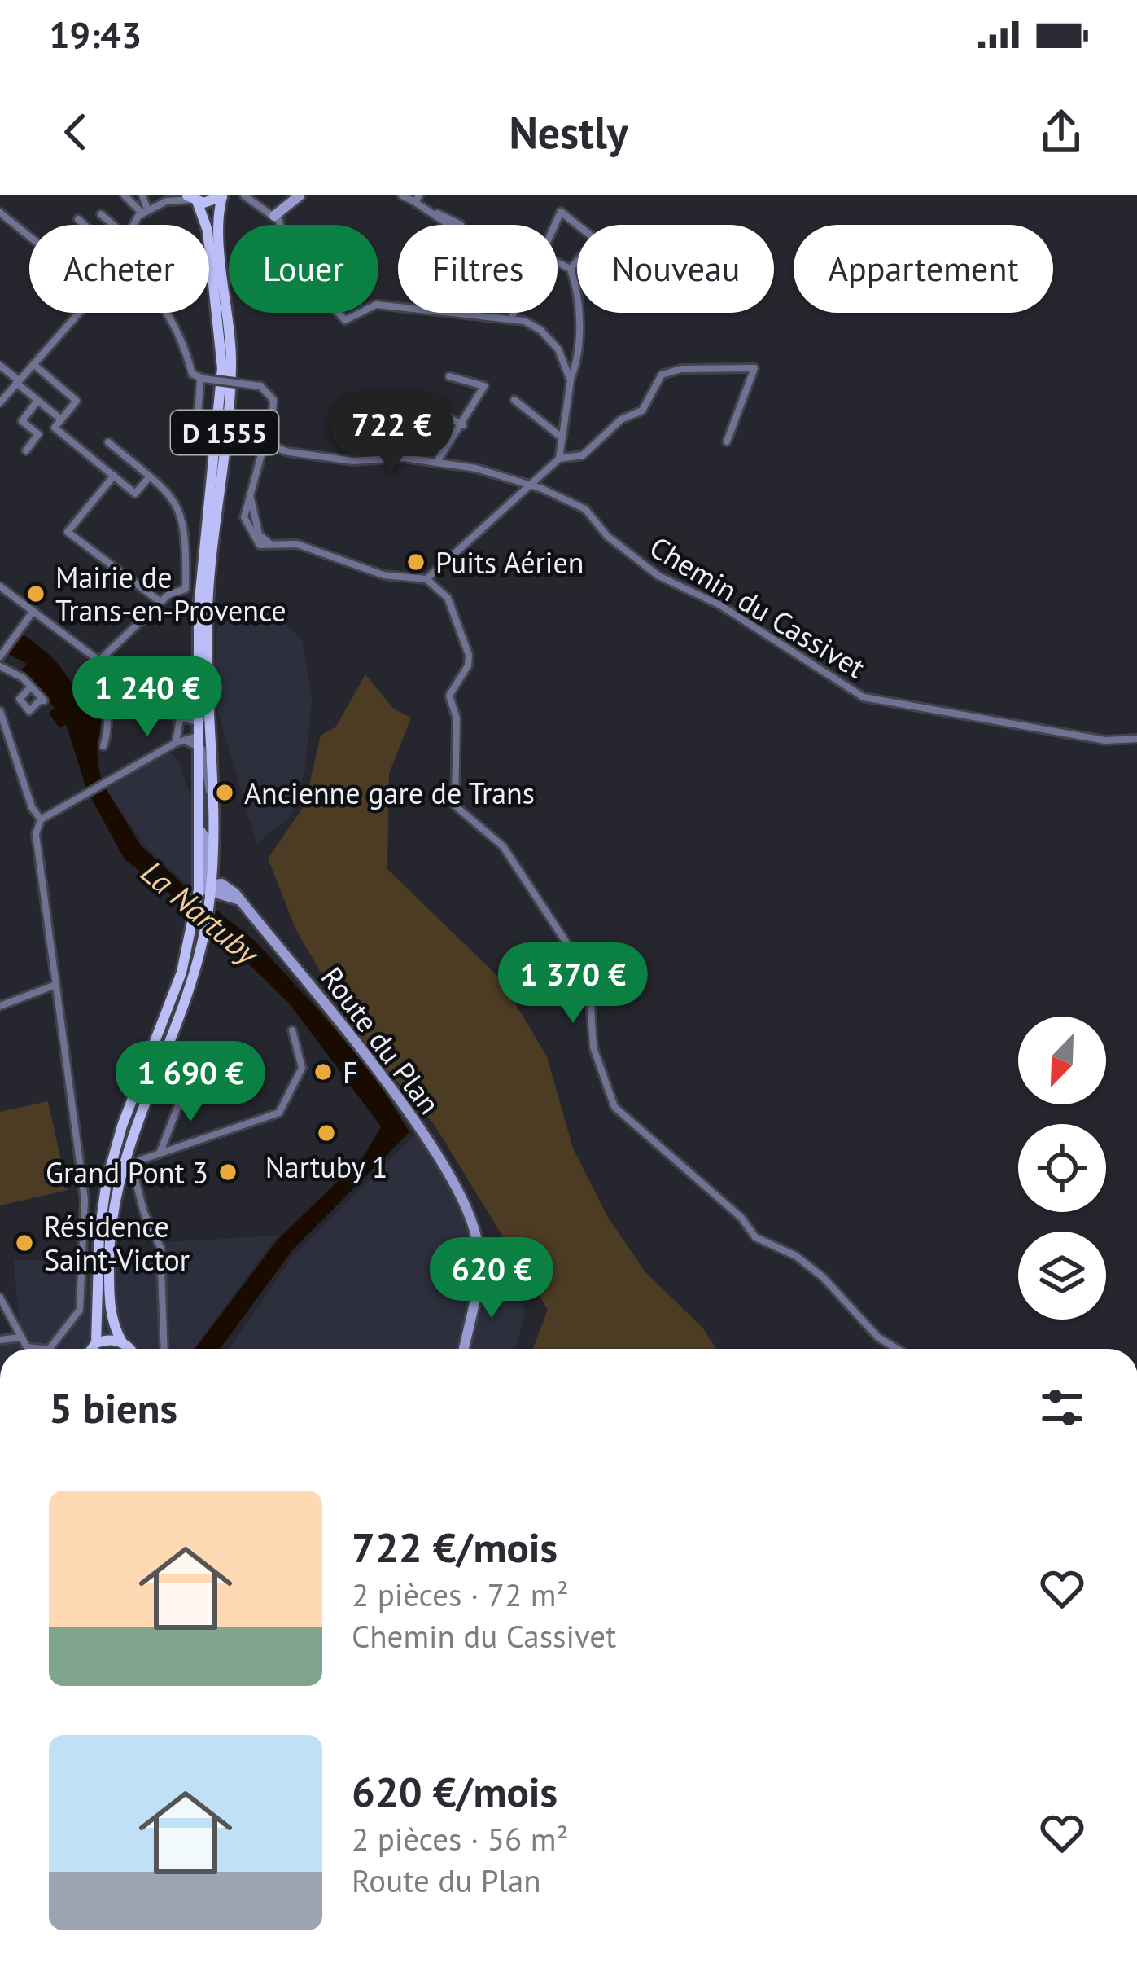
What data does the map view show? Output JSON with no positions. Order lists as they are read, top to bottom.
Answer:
{
  "streets": {
    "main road": ["D 1555"],
    "street": ["Chemin du Cassivet", "Route du Plan"]
  },
  "crossings": [
    ["D 1555", "Route du Plan"]
  ],
  "water": ["La Nartuby"],
  "places": [
    "Puits Aérien",
    "Mairie de Trans-en-Provence",
    "Ancienne gare de Trans",
    "F",
    "Nartuby 1",
    "Grand Pont 3",
    "Résidence Saint-Victor"
  ],
  "north": "bottom left",
  "page": {
    "status": "19:43",
    "header": "Nestly",
    "chip": [
      "Acheter",
      "Louer",
      "Filtres",
      "Nouveau",
      "Appartement"
    ],
    "price": [
      "722 €",
      "1 240 €",
      "1 370 €",
      "1 690 €",
      "620 €"
    ],
    "heading": "5 biens",
    "list": [
      {
        "name": "722 €/mois",
        "note": "2 pièces · 72 m² · Chemin du Cassivet"
      },
      {
        "name": "620 €/mois",
        "note": "2 pièces · 56 m² · Route du Plan"
      }
    ]
  }
}
